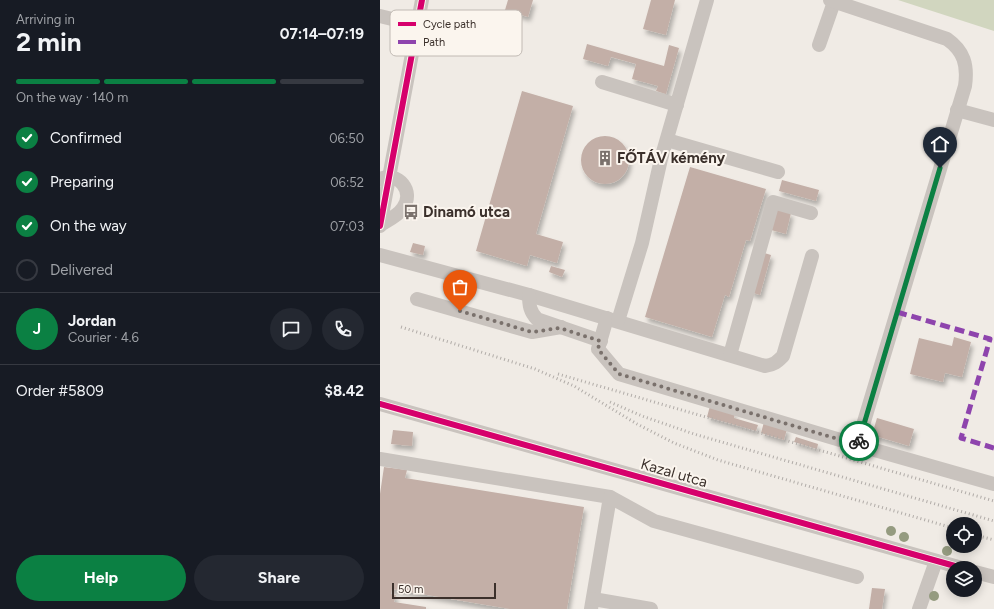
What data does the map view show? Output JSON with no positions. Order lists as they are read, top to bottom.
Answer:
{
  "streets": {
    "street": ["Kazal utca"]
  },
  "places": {
    "building": ["FŐTÁV kémény"],
    "bus stop": ["Dinamó utca"]
  },
  "legend": ["Cycle path", "Path"],
  "scale_bar": "50 m",
  "page": {
    "heading": ["2 min", "Arriving in", "07:14–07:19"],
    "panel": [
      "Jordan",
      "Courier · 4.6",
      "Order #5809",
      "$8.42"
    ],
    "bar": "On the way · 140 m",
    "list": [
      ["Confirmed", "06:50"],
      ["Preparing", "06:52"],
      ["On the way", "07:03"],
      "Delivered"
    ],
    "round": "J",
    "buttons": ["Help", "Share"],
    "scale": "50 m"
  }
}
